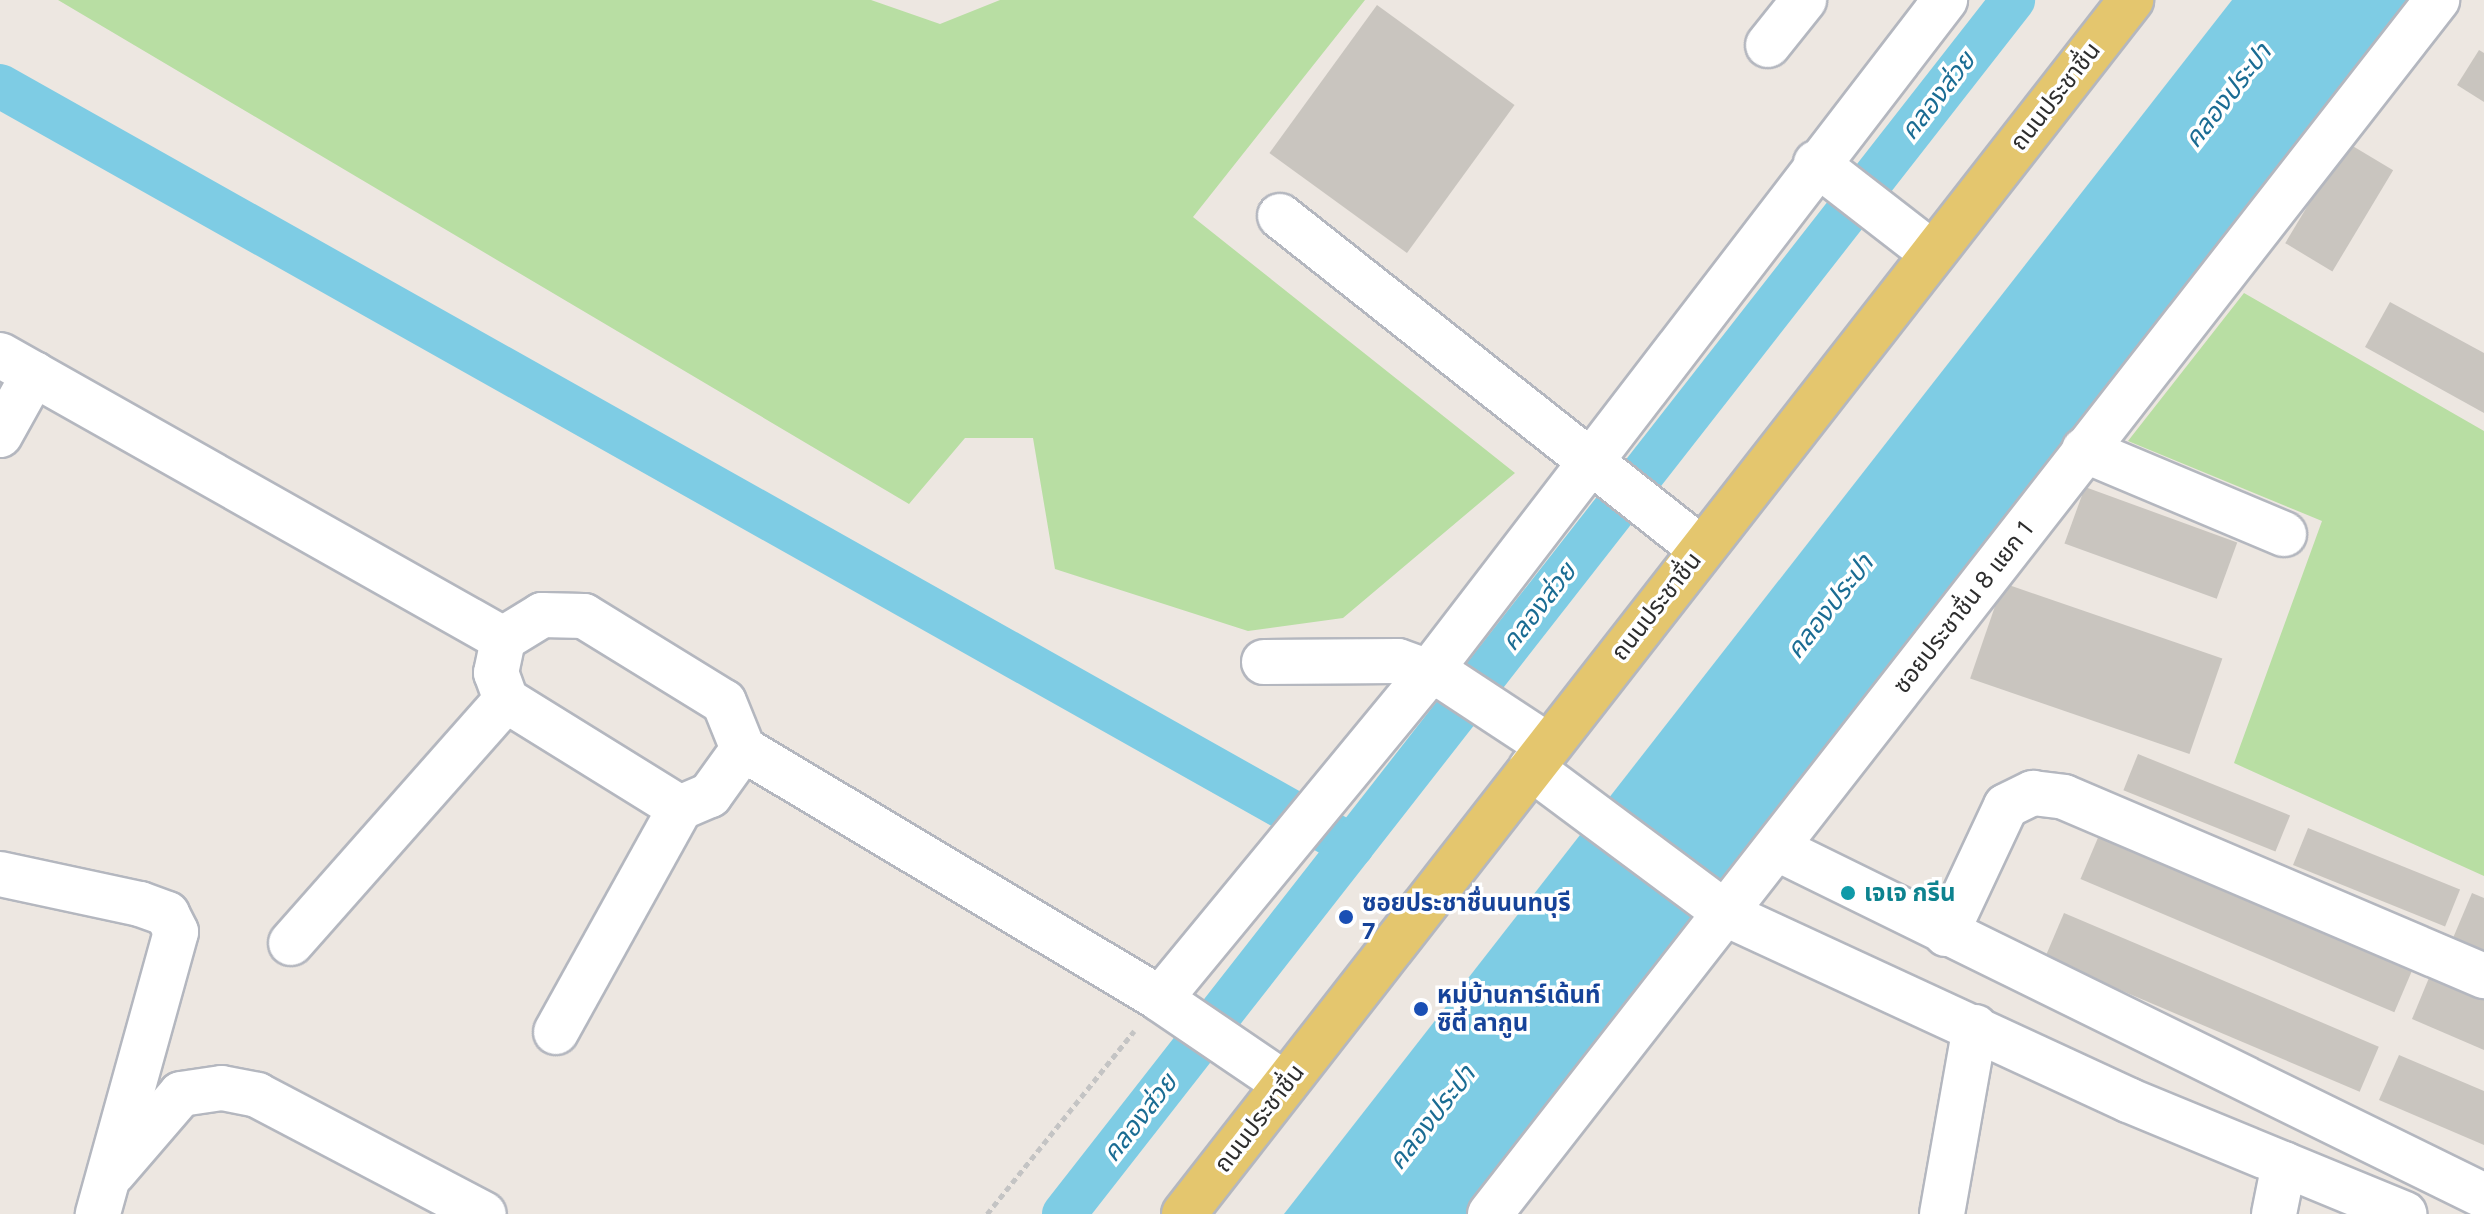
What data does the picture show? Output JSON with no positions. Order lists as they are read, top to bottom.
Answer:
{
  "streets": {
    "main road": ["ถนนประชาชื่น"],
    "street": ["ซอยประชาชื่น 8 แยก 1"]
  },
  "water": ["คลองส่วย", "คลองประปา"],
  "places": ["เจเจ กรีน", "ซอยประชาชื่นนนทบุรี 7", "หมู่บ้านการ์เด้นท์ ซิตี้ ลากูน"]
}
